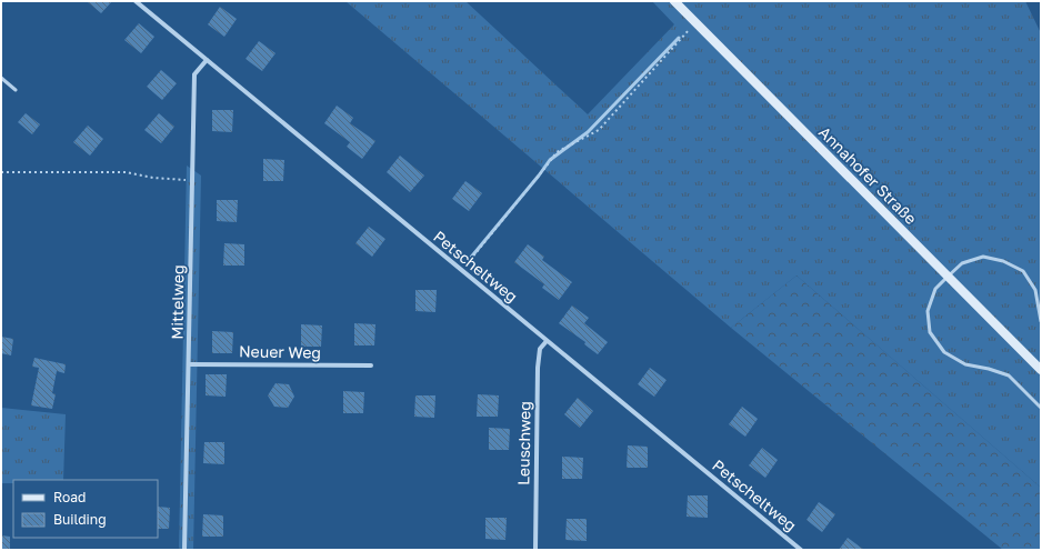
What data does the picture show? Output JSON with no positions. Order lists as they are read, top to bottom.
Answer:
{
  "streets": {
    "street": [
      "Annahofer Straße",
      "Petscheltweg",
      "Mittelweg",
      "Neuer Weg",
      "Leuschweg"
    ]
  },
  "crossings": [
    ["Petscheltweg", "Mittelweg"],
    ["Petscheltweg", "Leuschweg"],
    ["Mittelweg", "Neuer Weg"]
  ],
  "legend": ["Road", "Building"]
}
